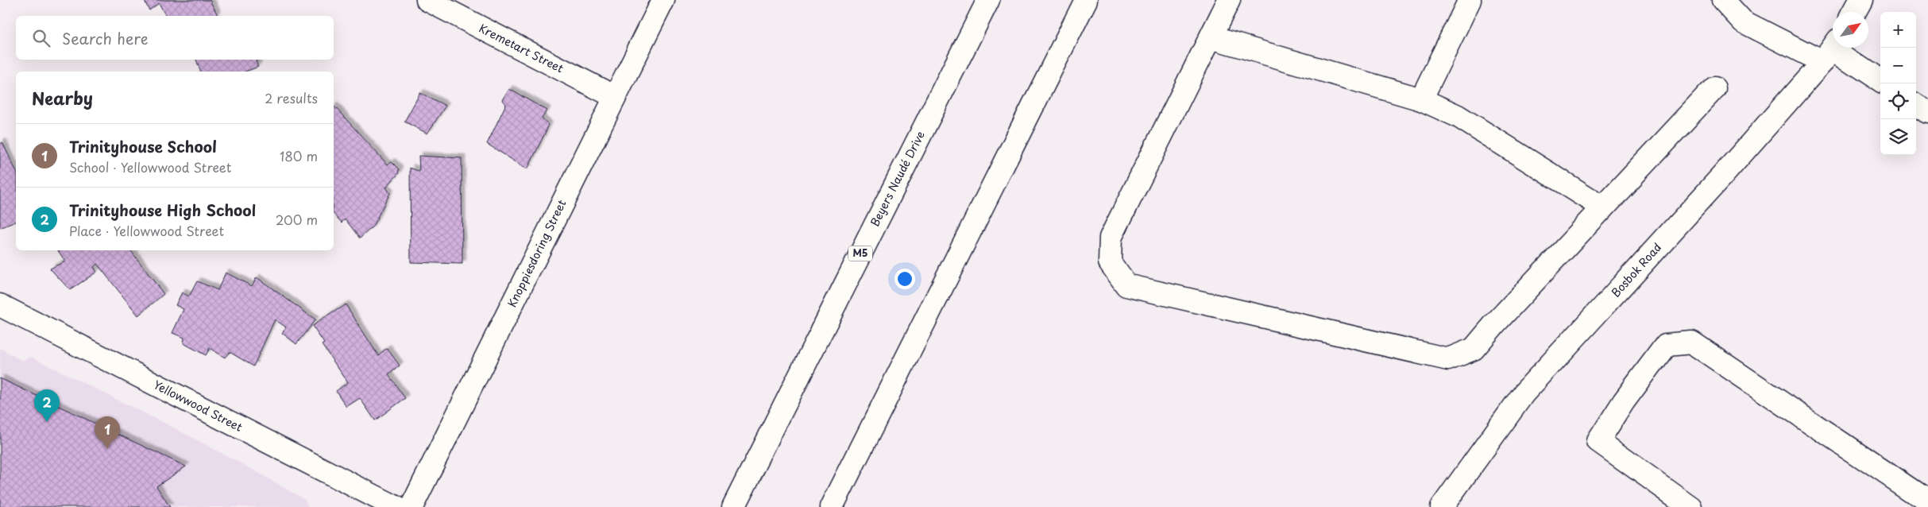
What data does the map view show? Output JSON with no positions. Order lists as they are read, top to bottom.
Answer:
{
  "streets": {
    "street": [
      "Kremetart Street",
      "Beyers Naudé Drive",
      "Knoppiesdoring Street",
      "M5",
      "Bosbok Road",
      "Yellowwood Street"
    ]
  },
  "crossings": [
    ["Kremetart Street", "Knoppiesdoring Street"]
  ],
  "north": "top right",
  "page": {
    "map_buttons": ["+", "−"],
    "search": "Search here",
    "heading": ["Nearby", "2 results"],
    "list": [
      {
        "mark": "1",
        "name": "Trinityhouse School",
        "note": "School · Yellowwood Street",
        "value": "180 m"
      },
      {
        "mark": "2",
        "name": "Trinityhouse High School",
        "note": "Place · Yellowwood Street",
        "value": "200 m"
      }
    ],
    "pins": ["2", "1"]
  }
}
